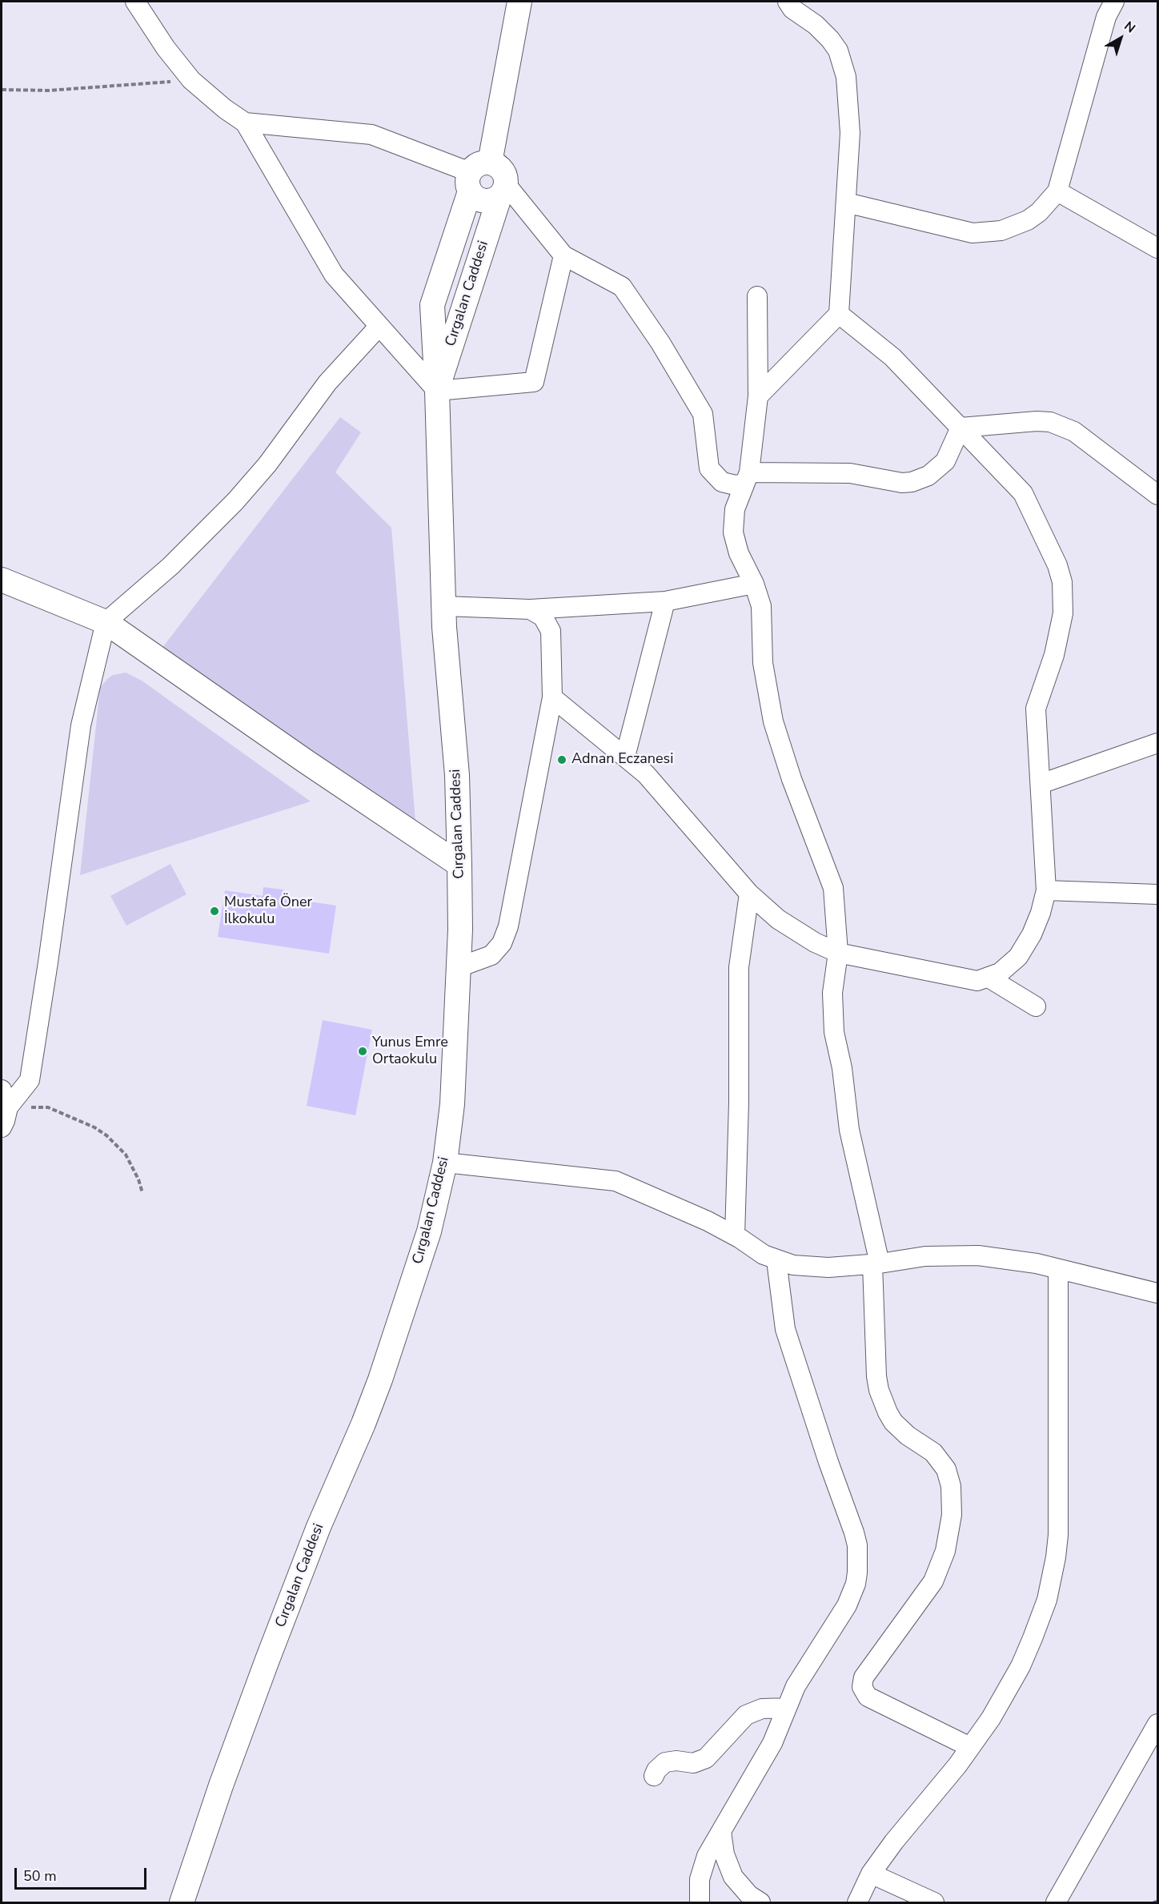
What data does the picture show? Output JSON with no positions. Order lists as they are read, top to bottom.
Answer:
{
  "streets": {
    "street": ["Cırgalan Caddesi"]
  },
  "places": ["Adnan Eczanesi", "Mustafa Öner İlkokulu", "Yunus Emre Ortaokulu"],
  "scale_bar": "50 m",
  "north": "top right"
}
